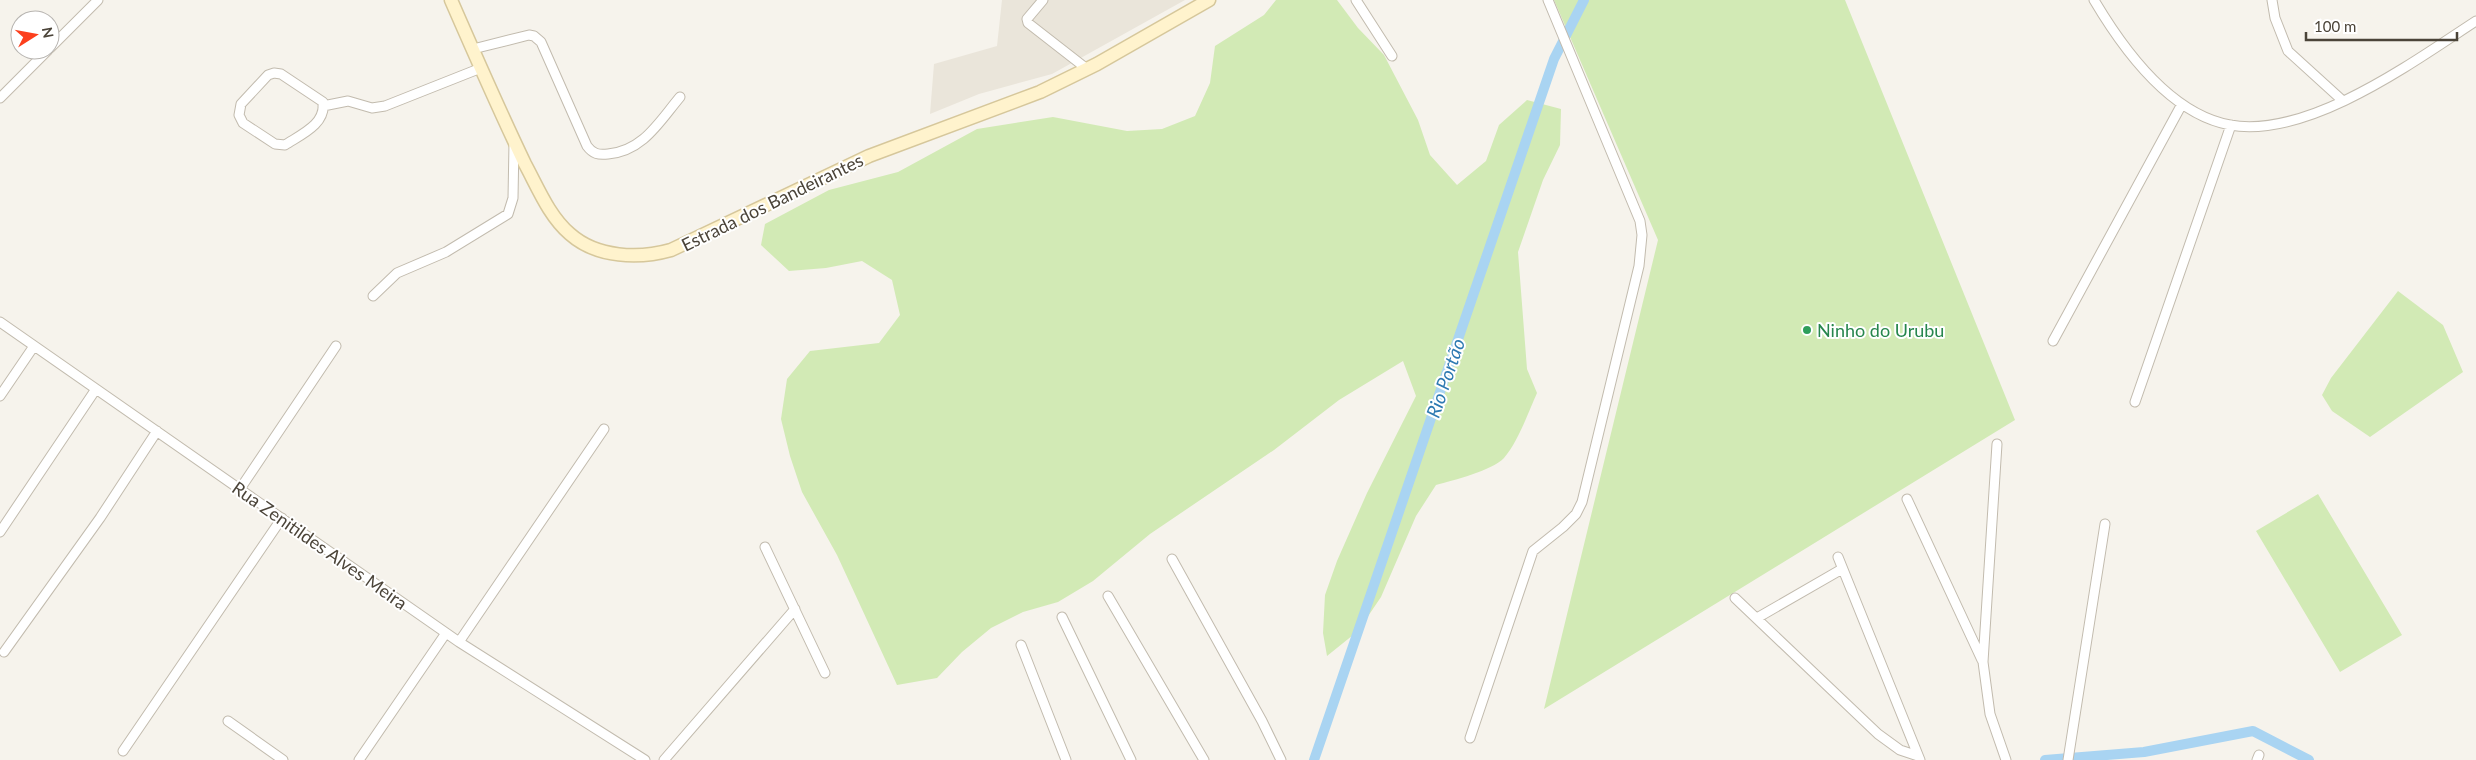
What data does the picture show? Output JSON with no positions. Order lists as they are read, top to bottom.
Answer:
{
  "streets": {
    "main road": ["Estrada dos Bandeirantes"],
    "street": ["Rua Zenitildes Alves Meira"]
  },
  "water": ["Rio Portão"],
  "places": ["Ninho do Urubu"],
  "scale_bar": "100 m",
  "north": "right"
}
